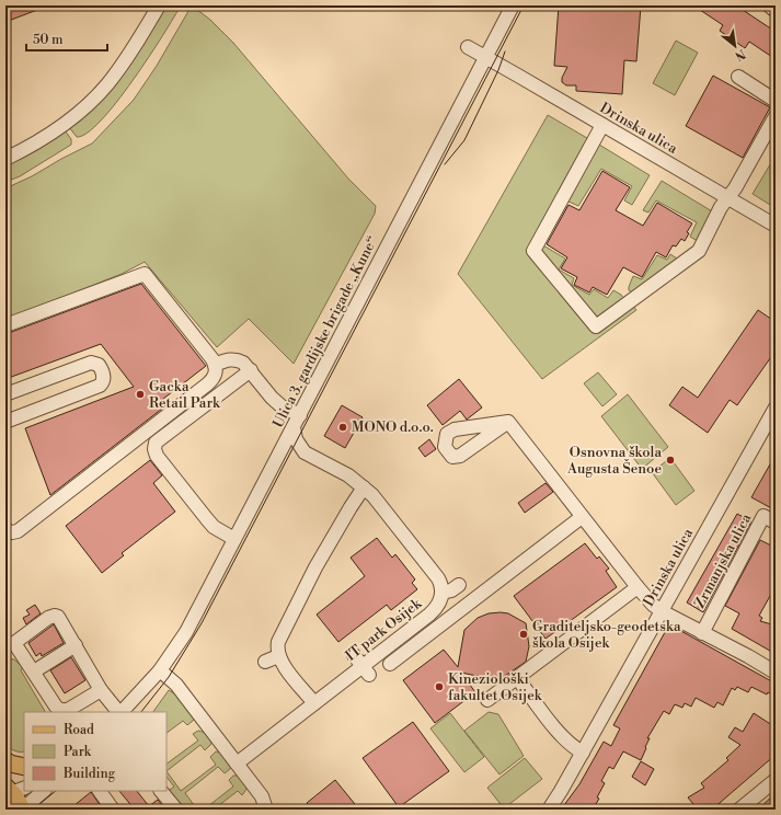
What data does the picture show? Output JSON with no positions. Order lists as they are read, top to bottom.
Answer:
{
  "streets": {
    "street": [
      "Drinska ulica",
      "Ulica 3. gardijske brigade „Kune“",
      "Zrmanjska ulica",
      "IT park Osijek"
    ]
  },
  "crossings": [
    ["Drinska ulica", "Ulica 3. gardijske brigade „Kune“"]
  ],
  "places": [
    "Gacka Retail Park",
    "MONO d.o.o.",
    "Osnovna škola Augusta Šenoe",
    "Graditeljsko-geodetska škola Osijek",
    "Kineziološki fakultet Osijek"
  ],
  "legend": ["Road", "Park", "Building"],
  "scale_bar": "50 m",
  "north": "bottom right"
}
